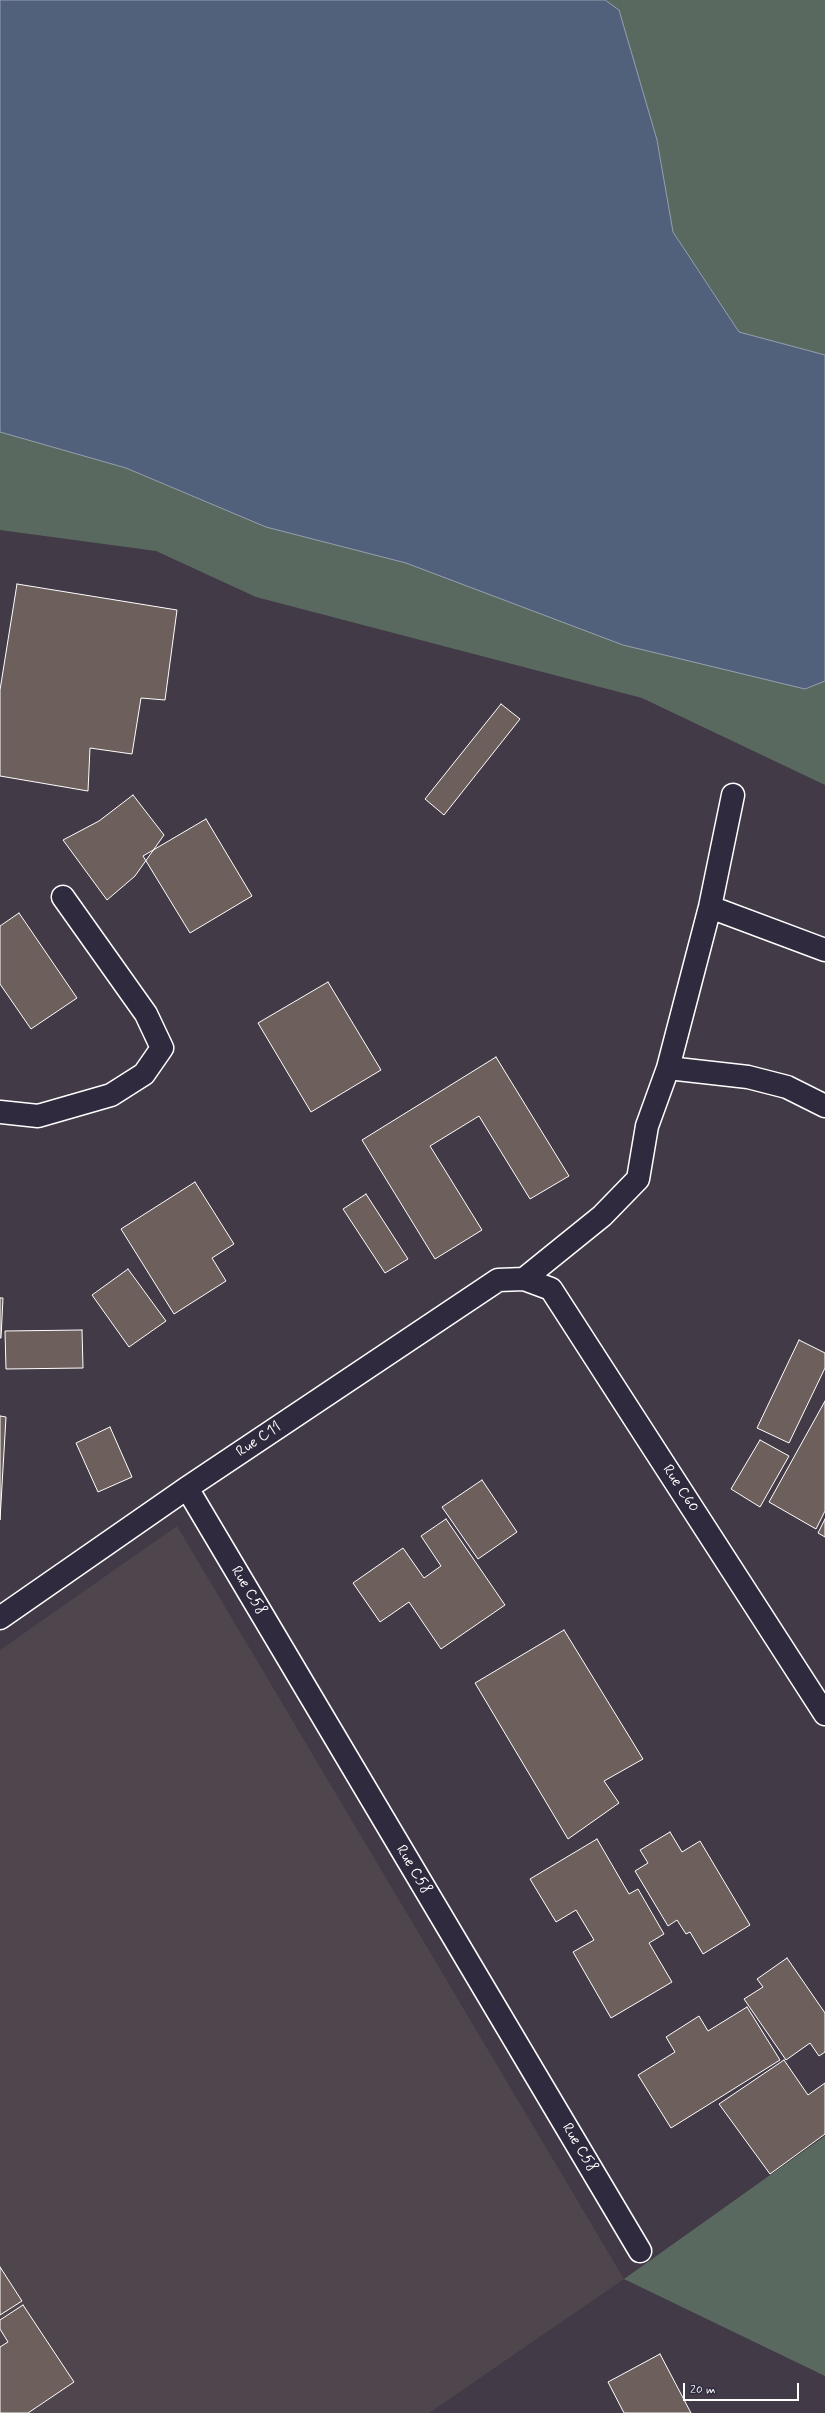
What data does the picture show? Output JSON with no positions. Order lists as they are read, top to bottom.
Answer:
{
  "streets": {
    "street": ["Rue C11", "Rue C60", "Rue C58"]
  },
  "crossings": [
    ["Rue C11", "Rue C60"],
    ["Rue C11", "Rue C58"]
  ],
  "scale_bar": "20 m"
}
